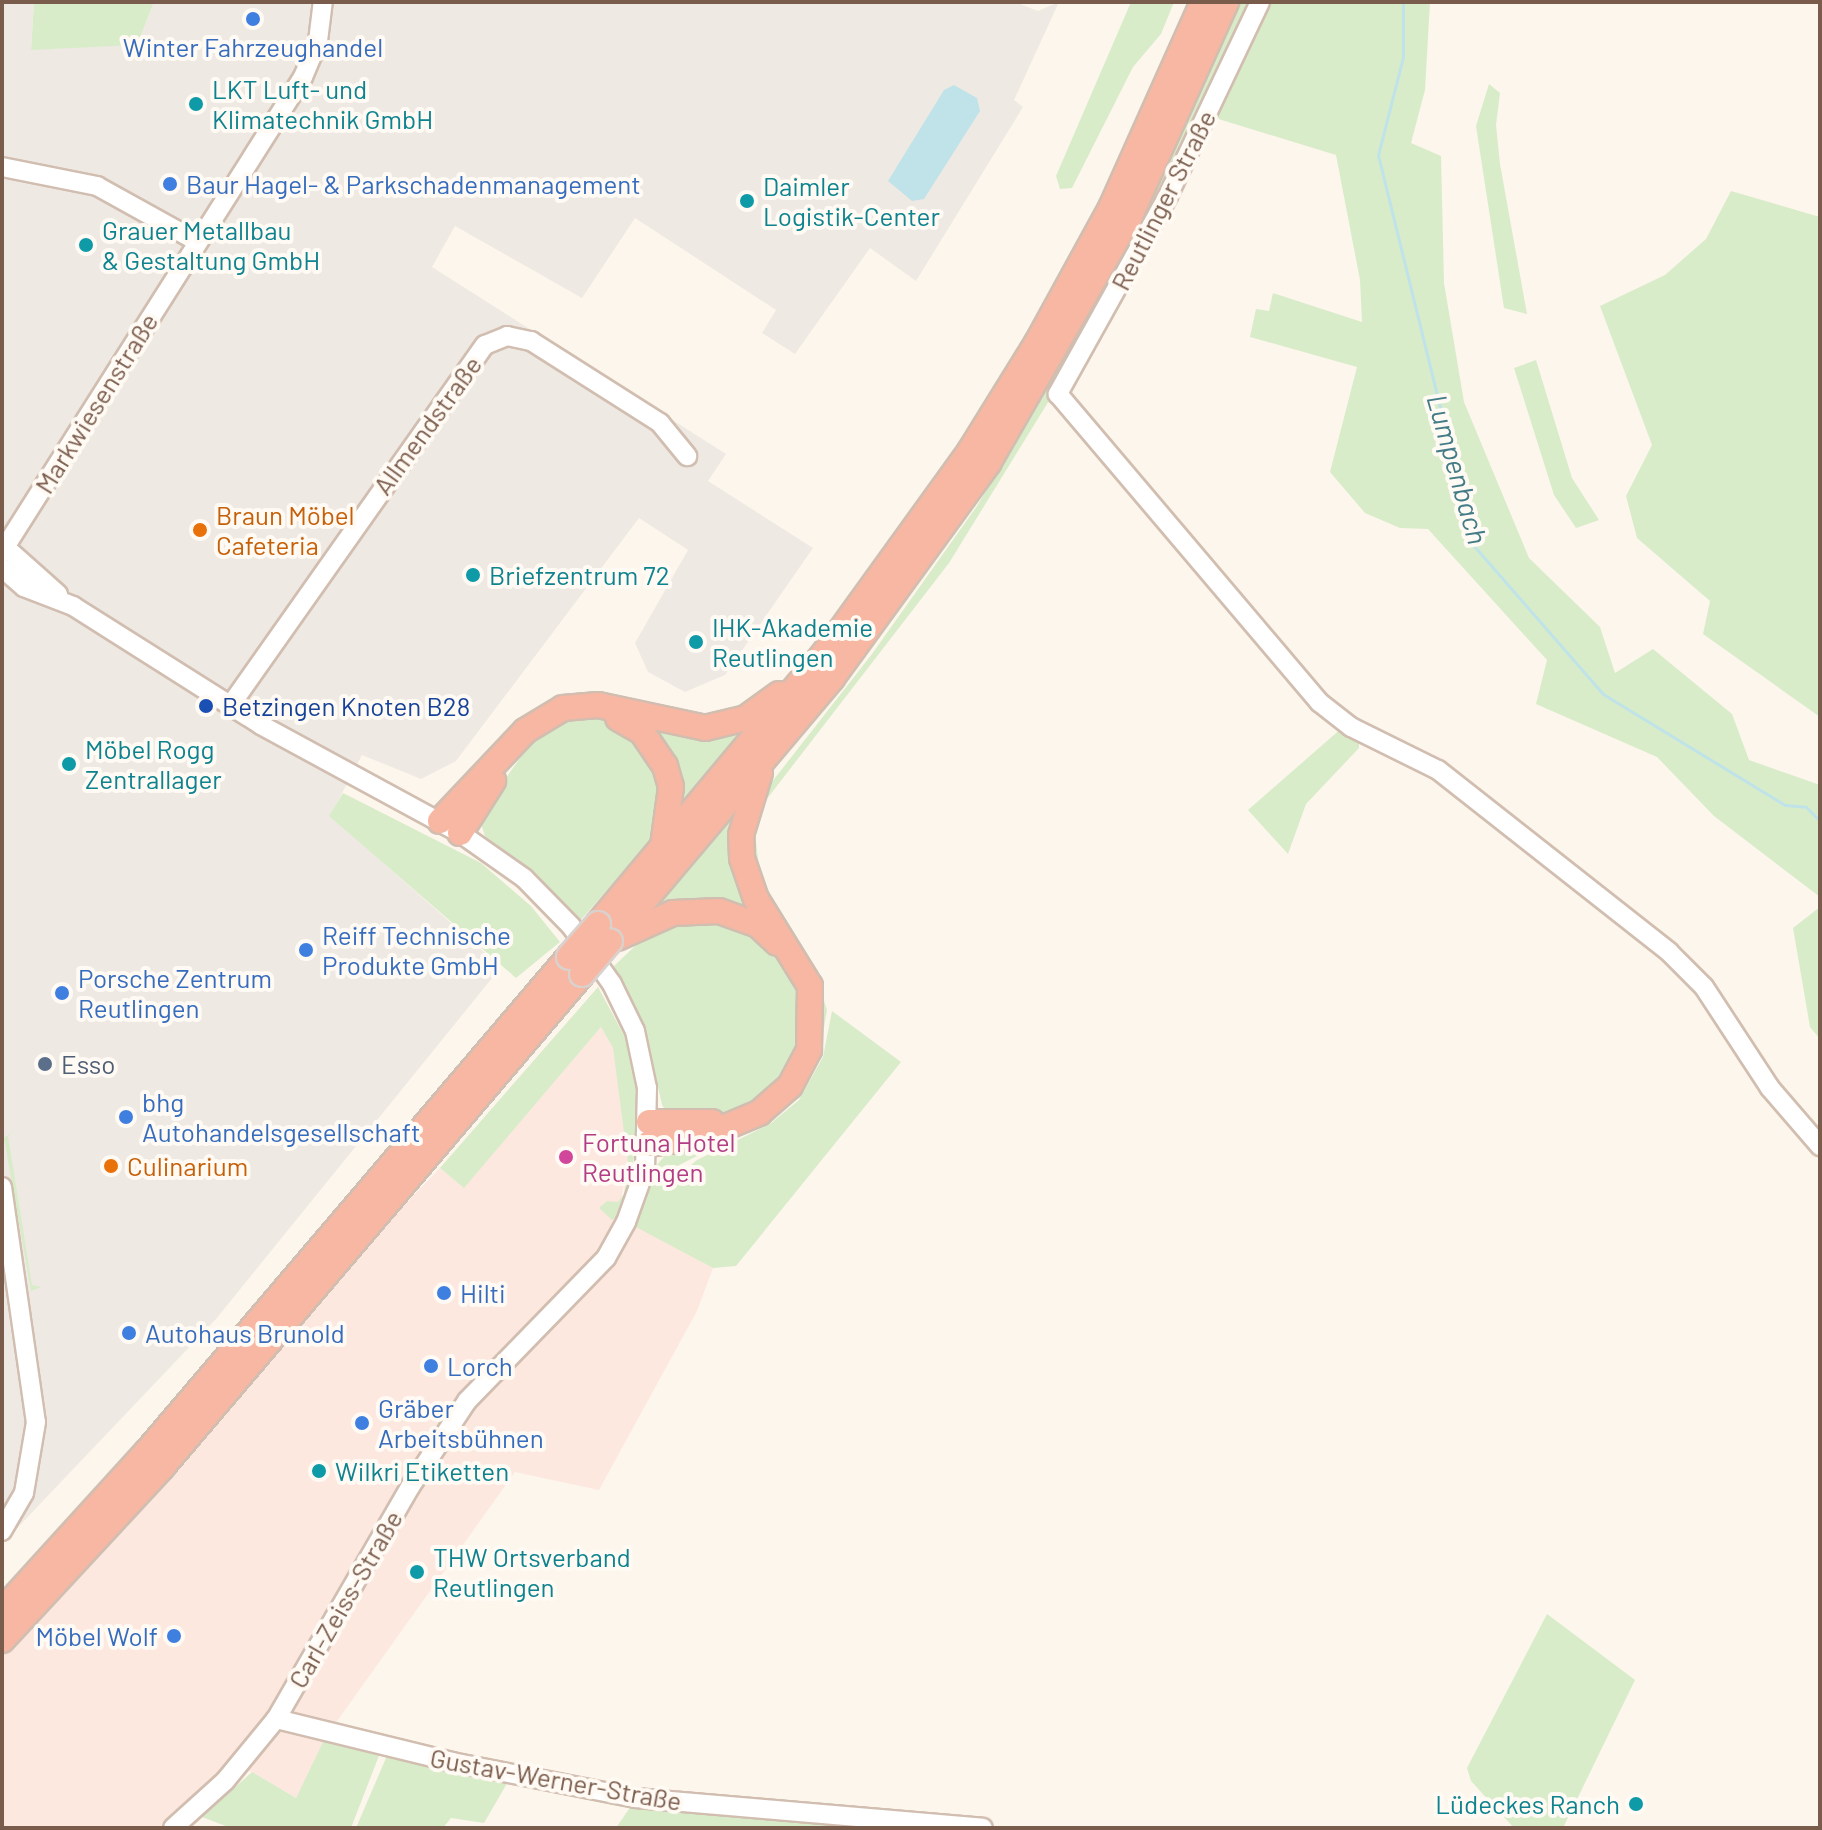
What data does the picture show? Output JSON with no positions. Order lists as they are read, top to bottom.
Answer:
{
  "streets": {
    "street": [
      "Reutlinger Straße",
      "Markwiesenstraße",
      "Allmendstraße",
      "Carl-Zeiss-Straße",
      "Gustav-Werner-Straße"
    ]
  },
  "crossings": [
    ["Carl-Zeiss-Straße", "Gustav-Werner-Straße"]
  ],
  "water": ["Lumpenbach"],
  "places": [
    "Winter Fahrzeughandel",
    "LKT Luft- und Klimatechnik GmbH",
    "Baur Hagel- & Parkschadenmanagement",
    "Daimler Logistik-Center",
    "Grauer Metallbau & Gestaltung GmbH",
    "Braun Möbel Cafeteria",
    "Briefzentrum 72",
    "IHK-Akademie Reutlingen",
    "Betzingen Knoten B28",
    "Möbel Rogg Zentrallager",
    "Reiff Technische Produkte GmbH",
    "Porsche Zentrum Reutlingen",
    "Esso",
    "bhg Autohandelsgesellschaft",
    "Fortuna Hotel Reutlingen",
    "Culinarium",
    "Hilti",
    "Autohaus Brunold",
    "Lorch",
    "Gräber Arbeitsbühnen",
    "Wilkri Etiketten",
    "THW Ortsverband Reutlingen",
    "Möbel Wolf",
    "Lüdeckes Ranch"
  ]
}
